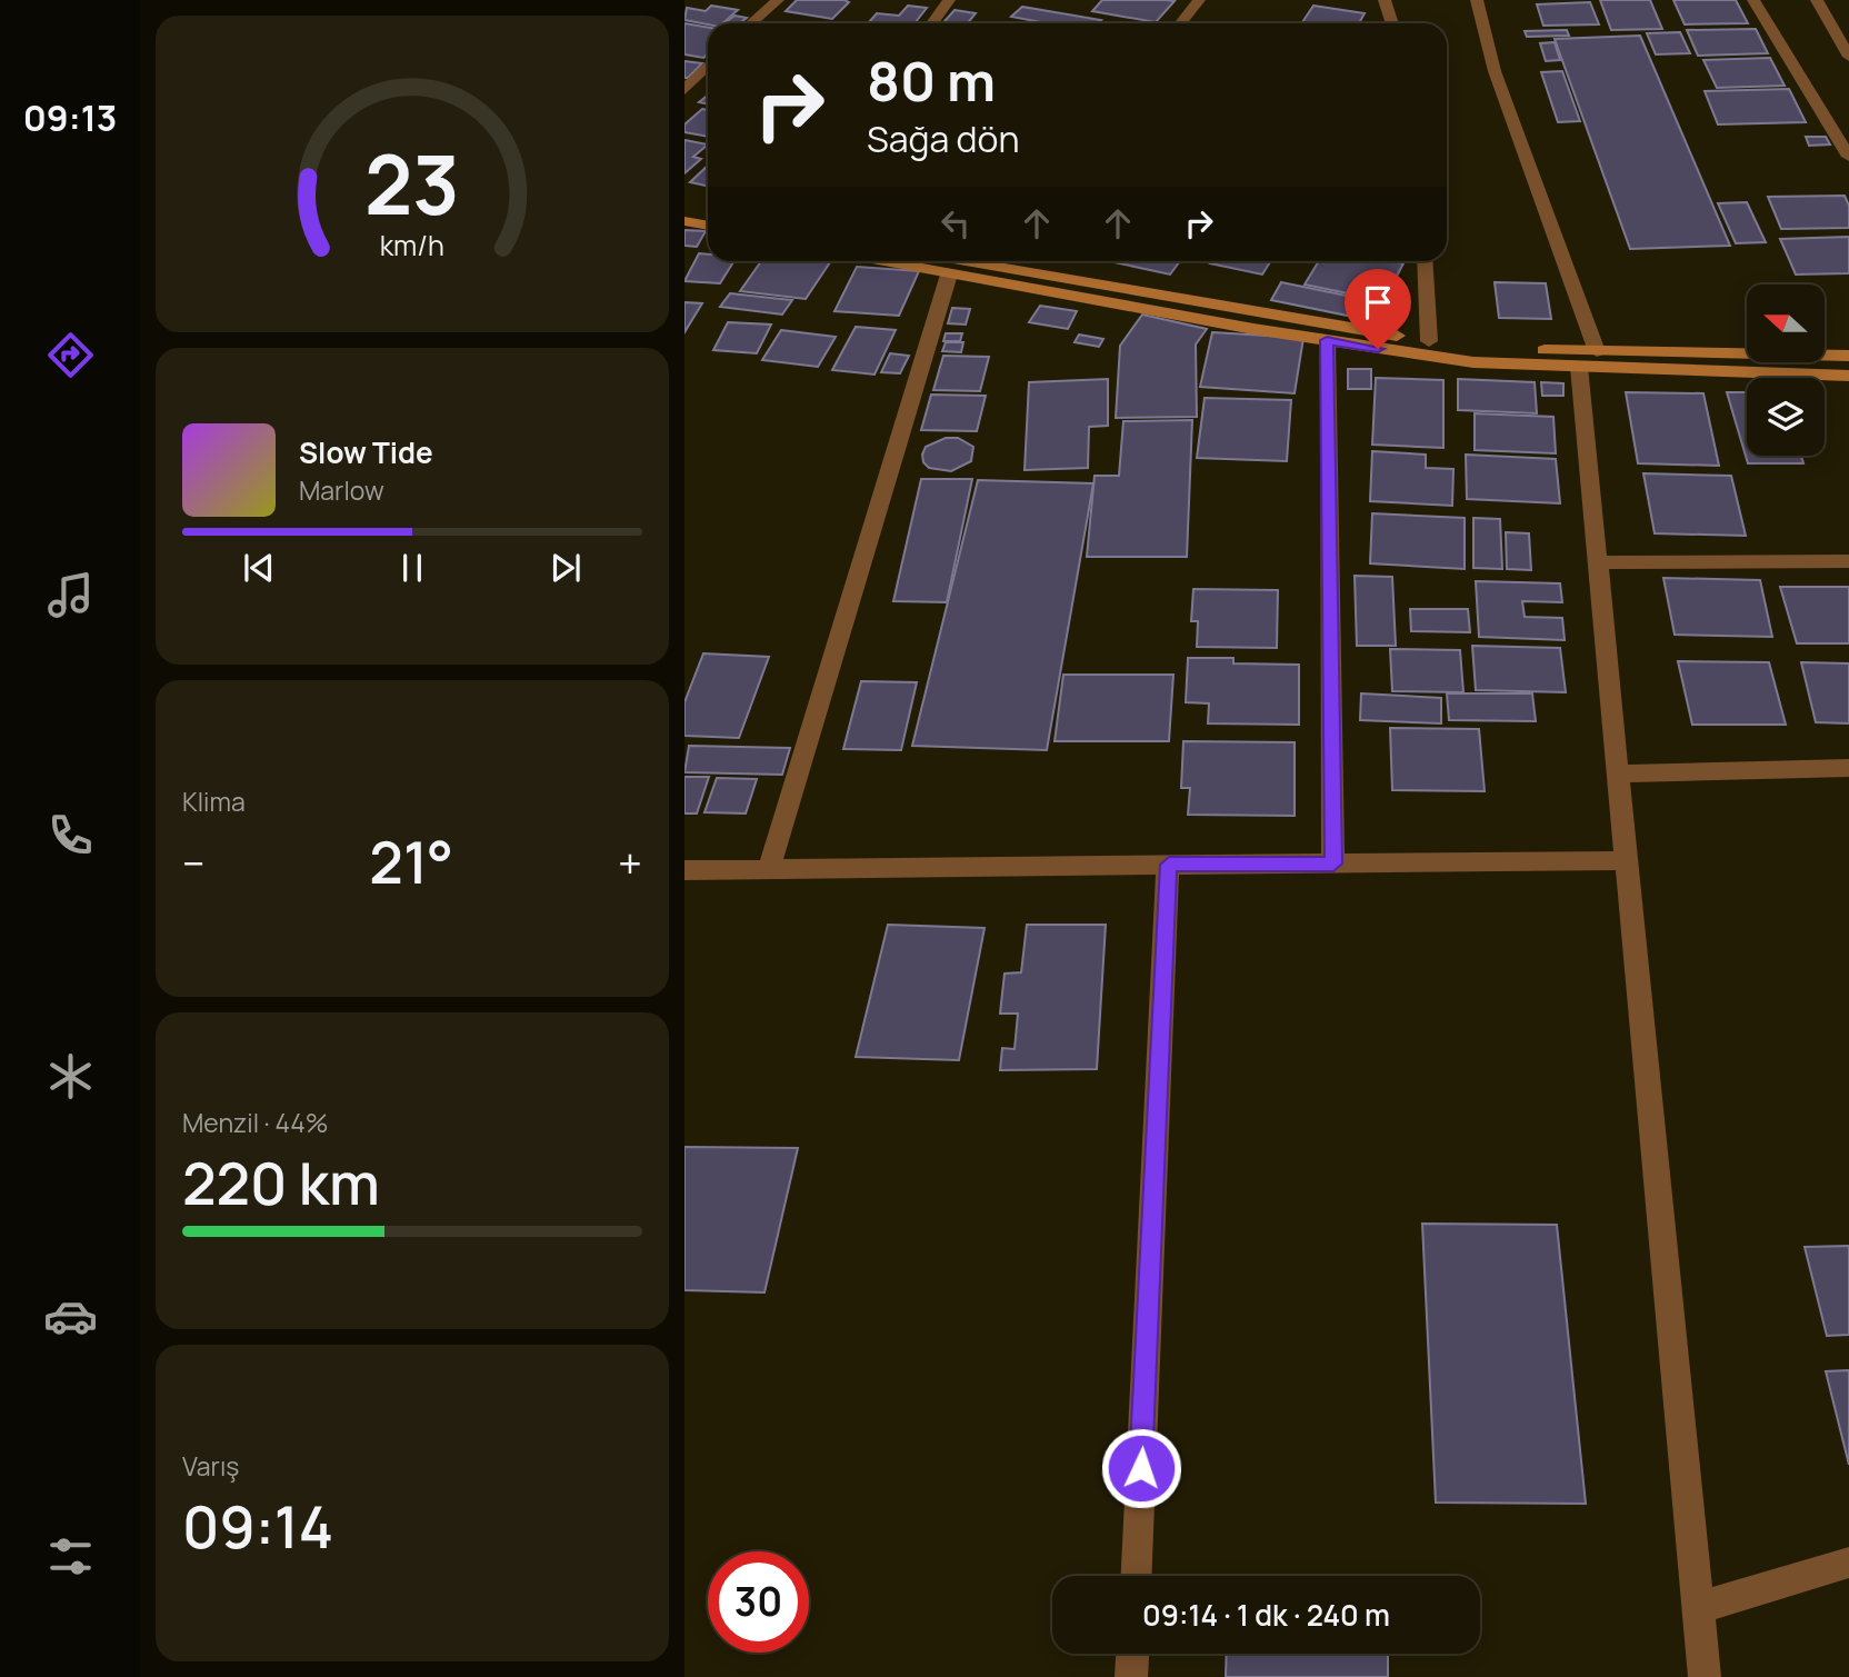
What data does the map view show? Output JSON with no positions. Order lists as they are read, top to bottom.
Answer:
{
  "north": "left",
  "page": {
    "tabs": "09:13",
    "turn": ["80 m", "Sağa dön"],
    "song": ["Slow Tide", "Marlow"],
    "tile": [
      "Klima",
      ["Menzil · 44%", "220 km"],
      ["Varış", "09:14"]
    ],
    "heat": ["−", "21°", "+"],
    "limit": "30",
    "trip": "09:14 · 1 dk · 240 m",
    "gauge": ["23", "km/h"]
  }
}
